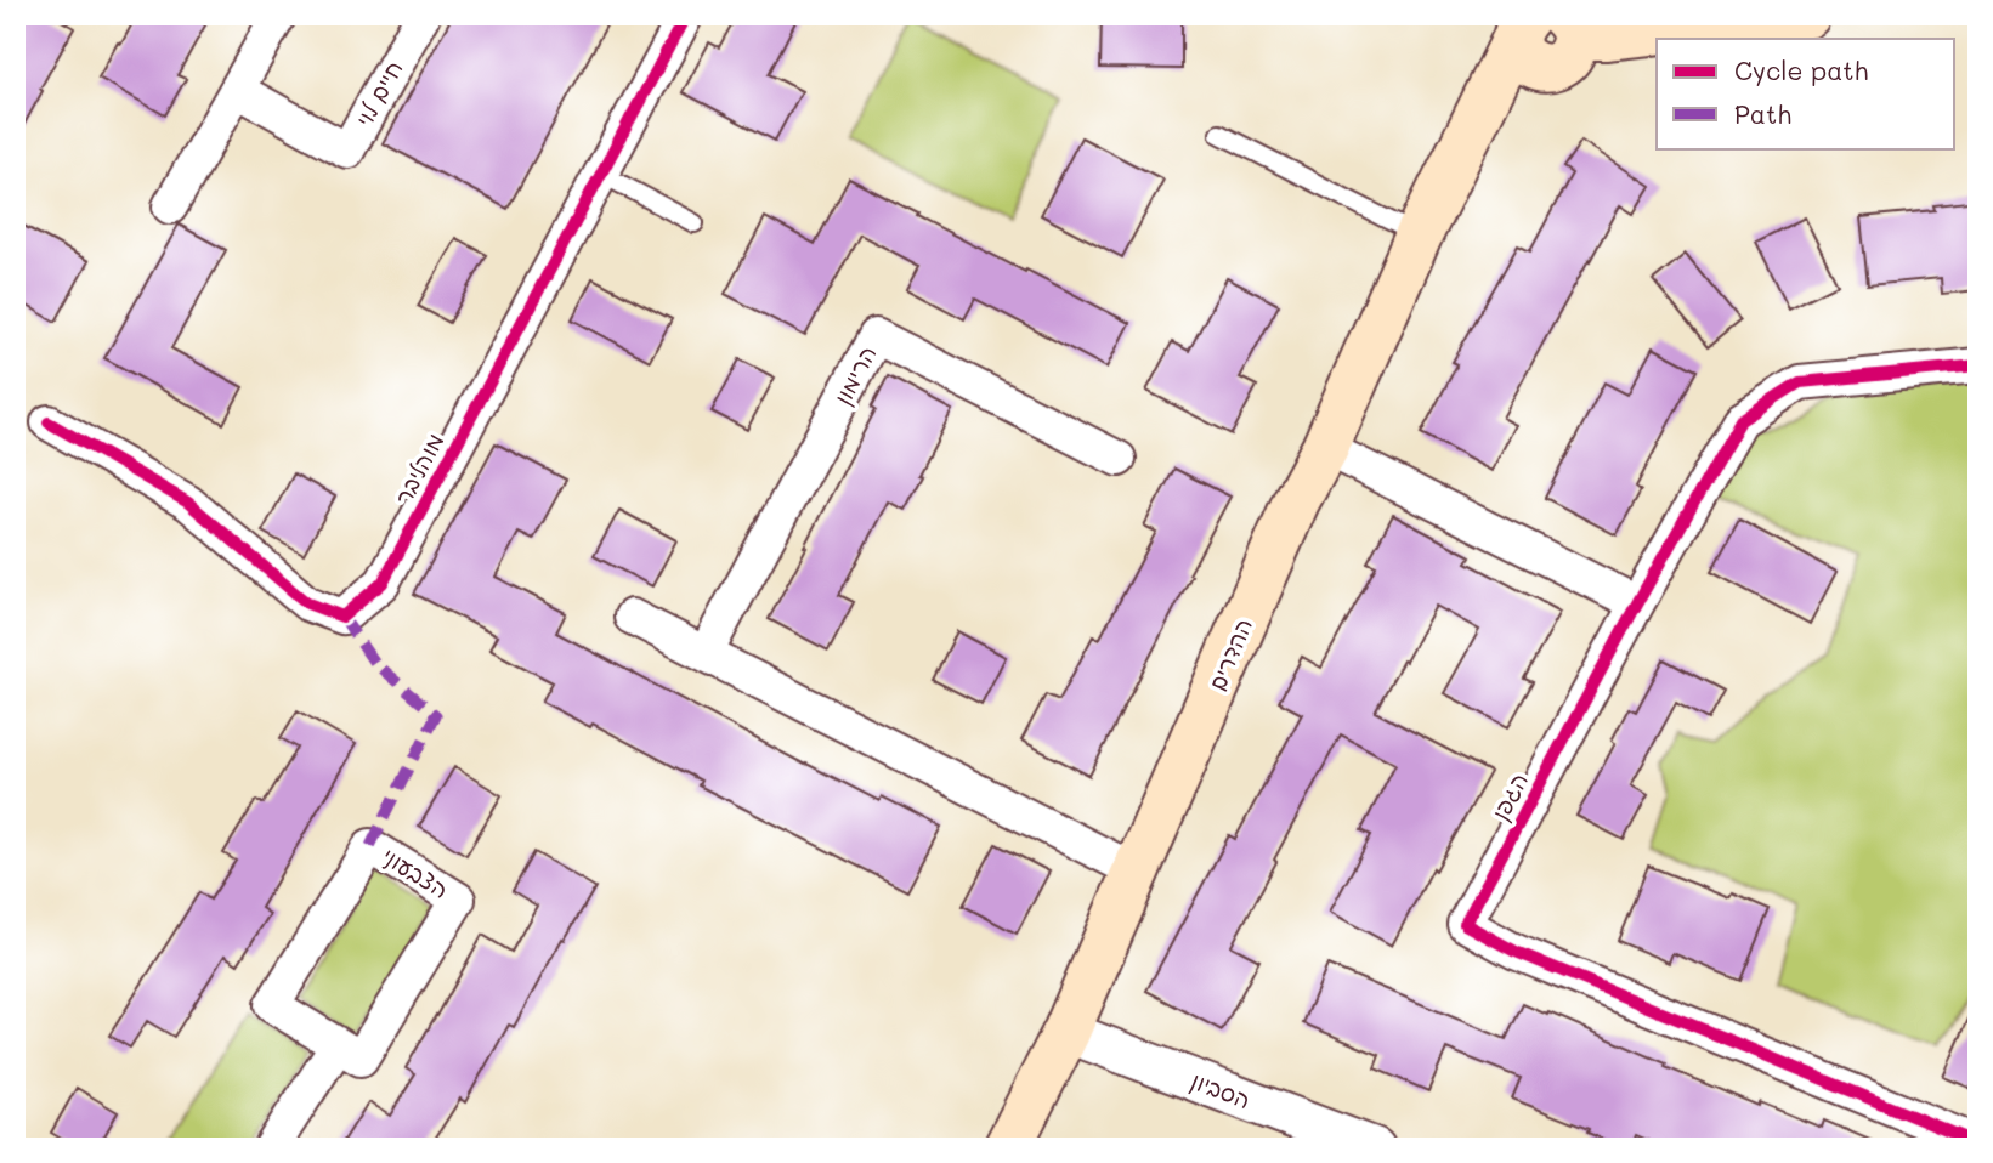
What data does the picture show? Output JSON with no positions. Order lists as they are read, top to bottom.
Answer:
{
  "streets": {
    "main road": ["ההדרים"],
    "street": [
      "חיים לוי",
      "הרימון",
      "מוהליבר",
      "הגפן",
      "הצבעוני",
      "הסביון"
    ]
  },
  "crossings": [
    ["ההדרים", "הסביון"]
  ],
  "legend": ["Cycle path", "Path"]
}
